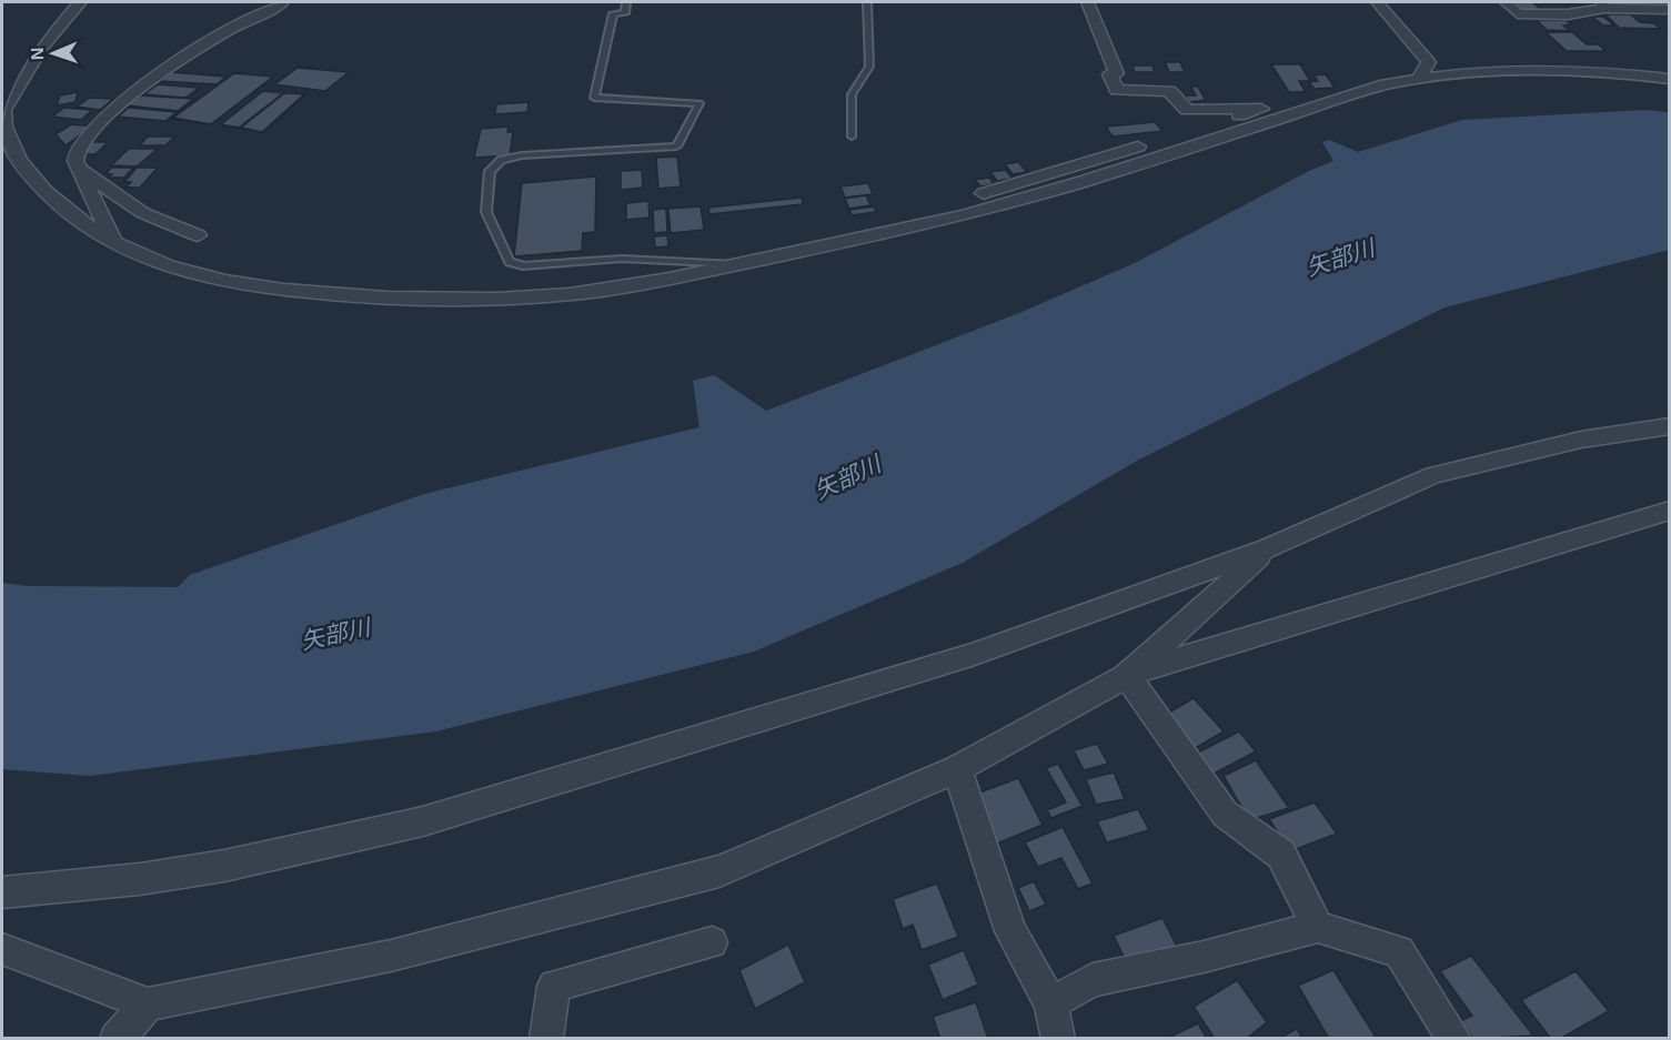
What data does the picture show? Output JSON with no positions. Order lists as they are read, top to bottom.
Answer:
{
  "water": ["矢部川"],
  "north": "left"
}
